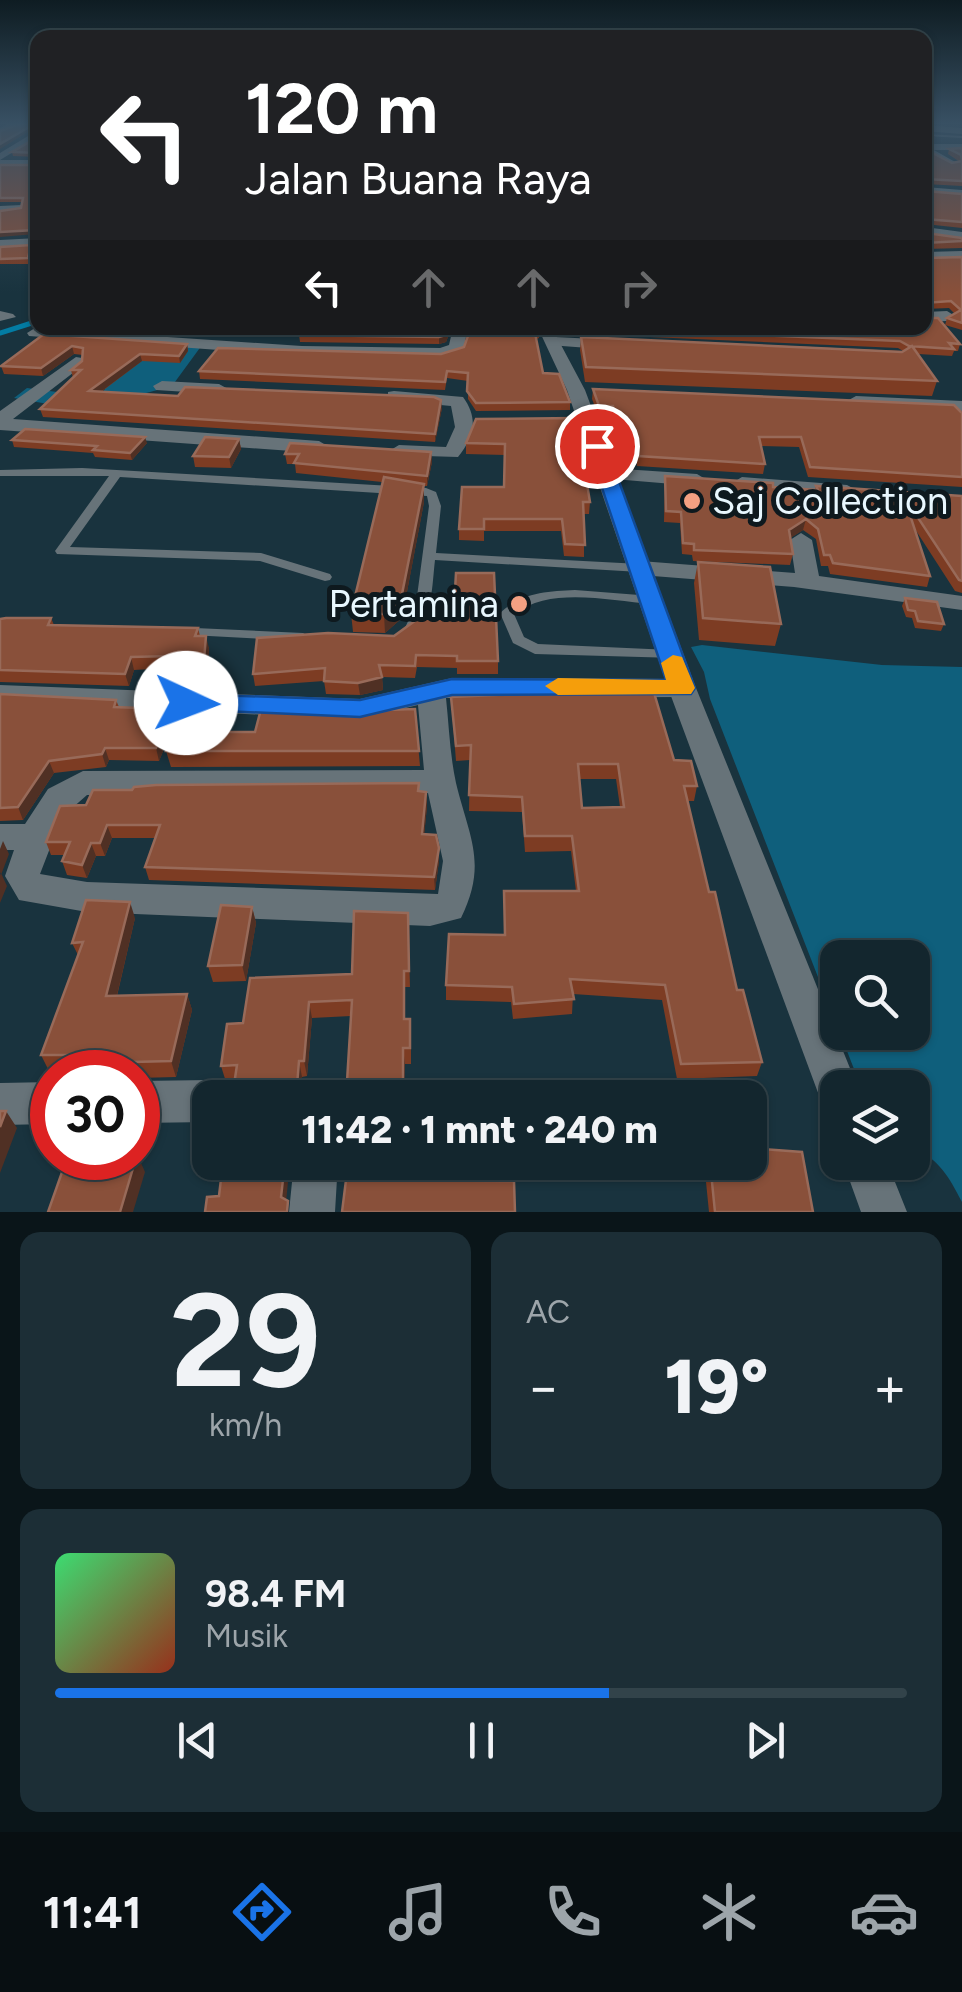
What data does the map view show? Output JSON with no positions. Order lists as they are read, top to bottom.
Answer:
{
  "places": ["Saj Collection", "Pertamina"],
  "page": {
    "turn": ["120 m", "Jalan Buana Raya"],
    "limit": "30",
    "trip": "11:42 · 1 mnt · 240 m",
    "tile": [
      ["29", "km/h"],
      "AC"
    ],
    "heat": ["−", "19°", "+"],
    "song": ["98.4 FM", "Musik"],
    "tabs": "11:41"
  }
}
